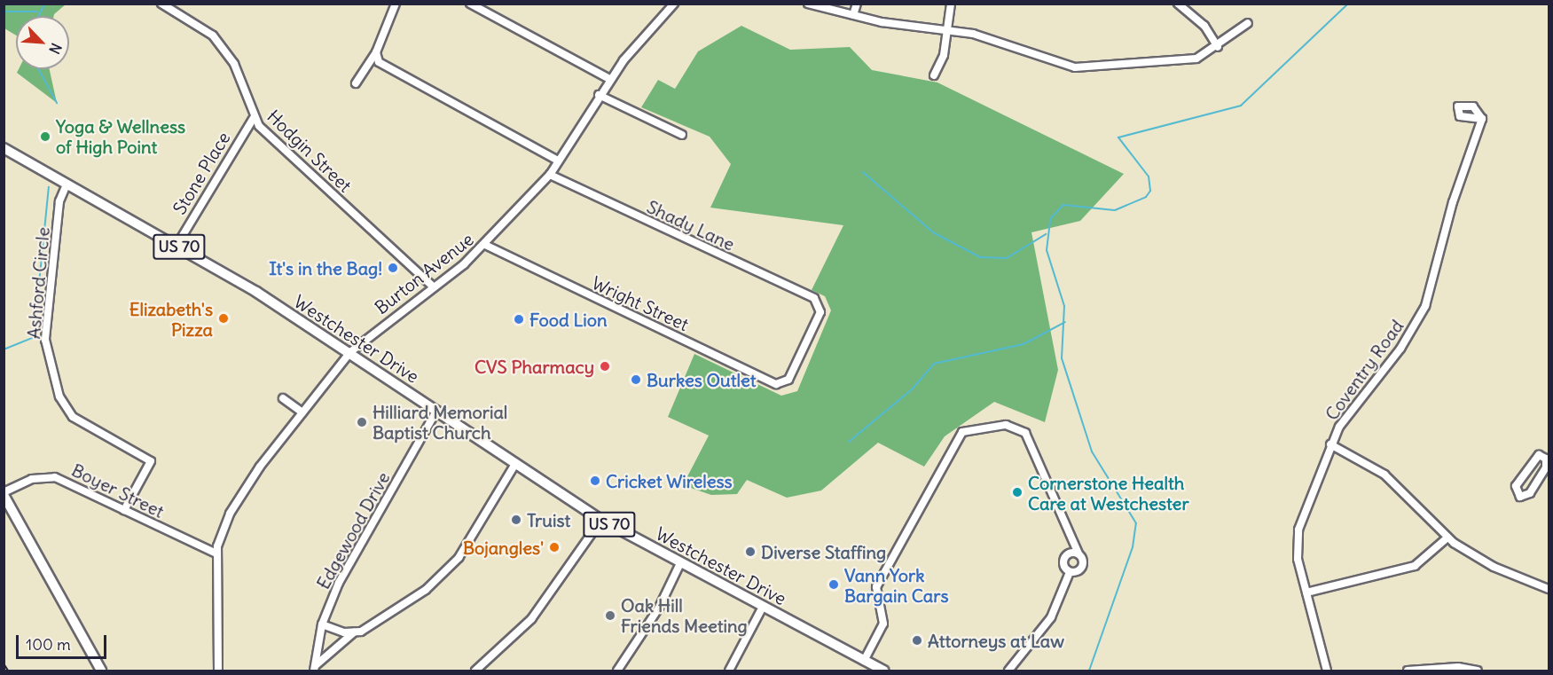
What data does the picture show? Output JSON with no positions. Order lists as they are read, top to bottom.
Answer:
{
  "streets": {
    "main road": ["US 70", "Westchester Drive"],
    "street": [
      "Hodgin Street",
      "Stone Place",
      "Shady Lane",
      "Burton Avenue",
      "Ashford Circle",
      "Wright Street",
      "Coventry Road",
      "Boyer Street",
      "Edgewood Drive"
    ]
  },
  "crossings": [
    ["Hodgin Street", "Stone Place"],
    ["Hodgin Street", "Burton Avenue"],
    ["Stone Place", "Westchester Drive"],
    ["Shady Lane", "Burton Avenue"],
    ["Shady Lane", "Wright Street"],
    ["Burton Avenue", "Wright Street"],
    ["Burton Avenue", "Westchester Drive"],
    ["Burton Avenue", "Boyer Street"],
    ["Ashford Circle", "Westchester Drive"],
    ["Ashford Circle", "Boyer Street"],
    ["Westchester Drive", "Edgewood Drive"]
  ],
  "places": [
    "Yoga & Wellness of High Point",
    "It's in the Bag!",
    "Elizabeth's Pizza",
    "Food Lion",
    "CVS Pharmacy",
    "Burkes Outlet",
    "Hilliard Memorial Baptist Church",
    "Cricket Wireless",
    "Cornerstone Health Care at Westchester",
    "Truist",
    "Bojangles'",
    "Diverse Staffing",
    "Vann York Bargain Cars",
    "Oak Hill Friends Meeting",
    "Attorneys at Law"
  ],
  "scale_bar": "100 m",
  "north": "bottom right"
}
